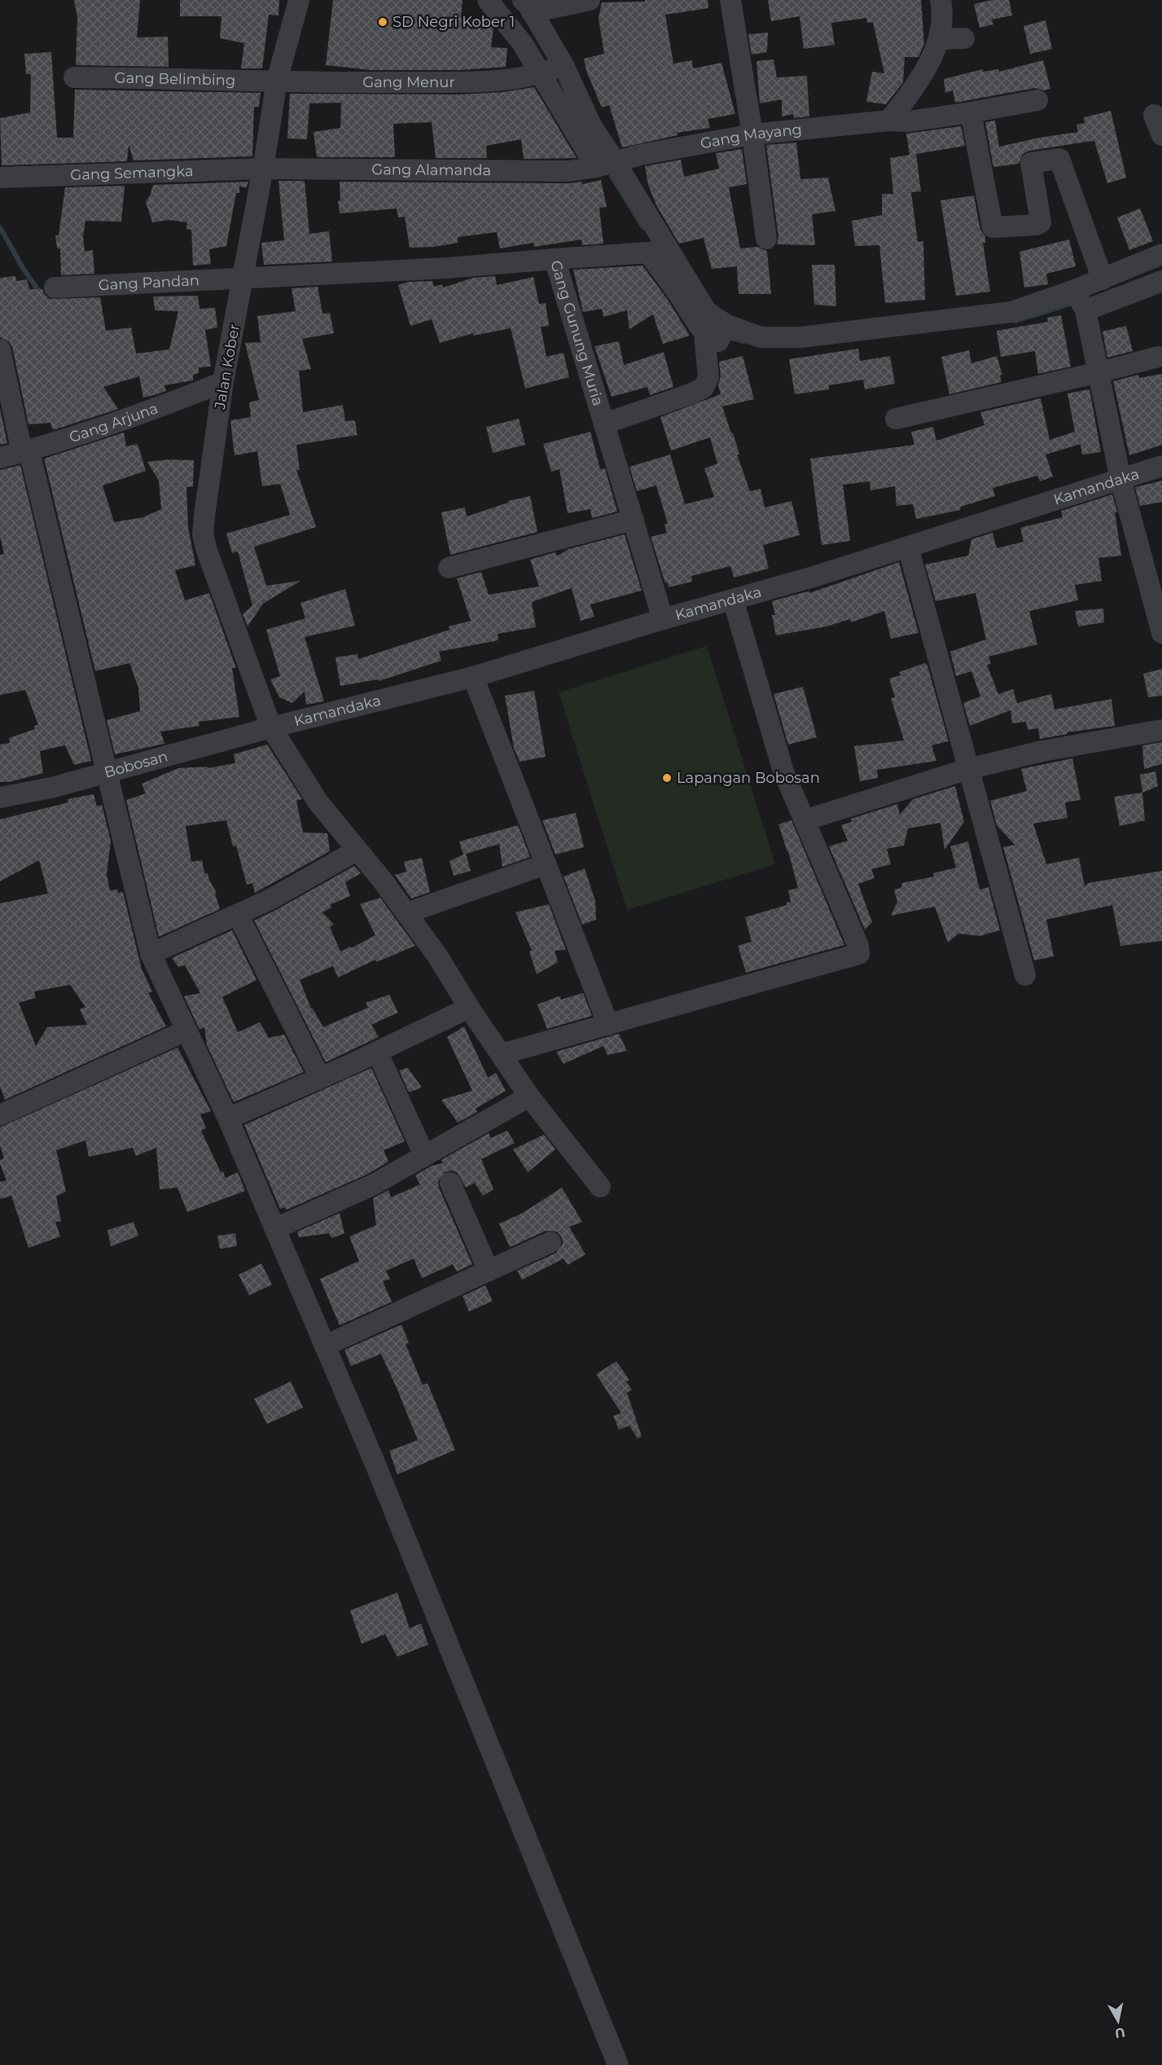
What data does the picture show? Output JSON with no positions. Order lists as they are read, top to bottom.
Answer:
{
  "streets": {
    "street": [
      "Gang Belimbing",
      "Gang Menur",
      "Gang Mayang",
      "Gang Alamanda",
      "Gang Semangka",
      "Gang Pandan",
      "Gang Gunung Muria",
      "Jalan Kober",
      "Gang Arjuna",
      "Kamandaka",
      "Bobosan"
    ]
  },
  "crossings": [
    ["Gang Belimbing", "Gang Menur"],
    ["Gang Belimbing", "Jalan Kober"],
    ["Gang Menur", "Jalan Kober"],
    ["Gang Mayang", "Gang Alamanda"],
    ["Gang Alamanda", "Gang Semangka"],
    ["Gang Alamanda", "Jalan Kober"],
    ["Gang Semangka", "Jalan Kober"],
    ["Gang Pandan", "Gang Gunung Muria"],
    ["Gang Pandan", "Jalan Kober"],
    ["Gang Gunung Muria", "Jalan Kober"],
    ["Gang Gunung Muria", "Kamandaka"],
    ["Jalan Kober", "Gang Arjuna"],
    ["Jalan Kober", "Kamandaka"],
    ["Jalan Kober", "Bobosan"],
    ["Kamandaka", "Bobosan"]
  ],
  "places": ["SD Negri Kober 1", "Lapangan Bobosan"],
  "north": "bottom"
}
